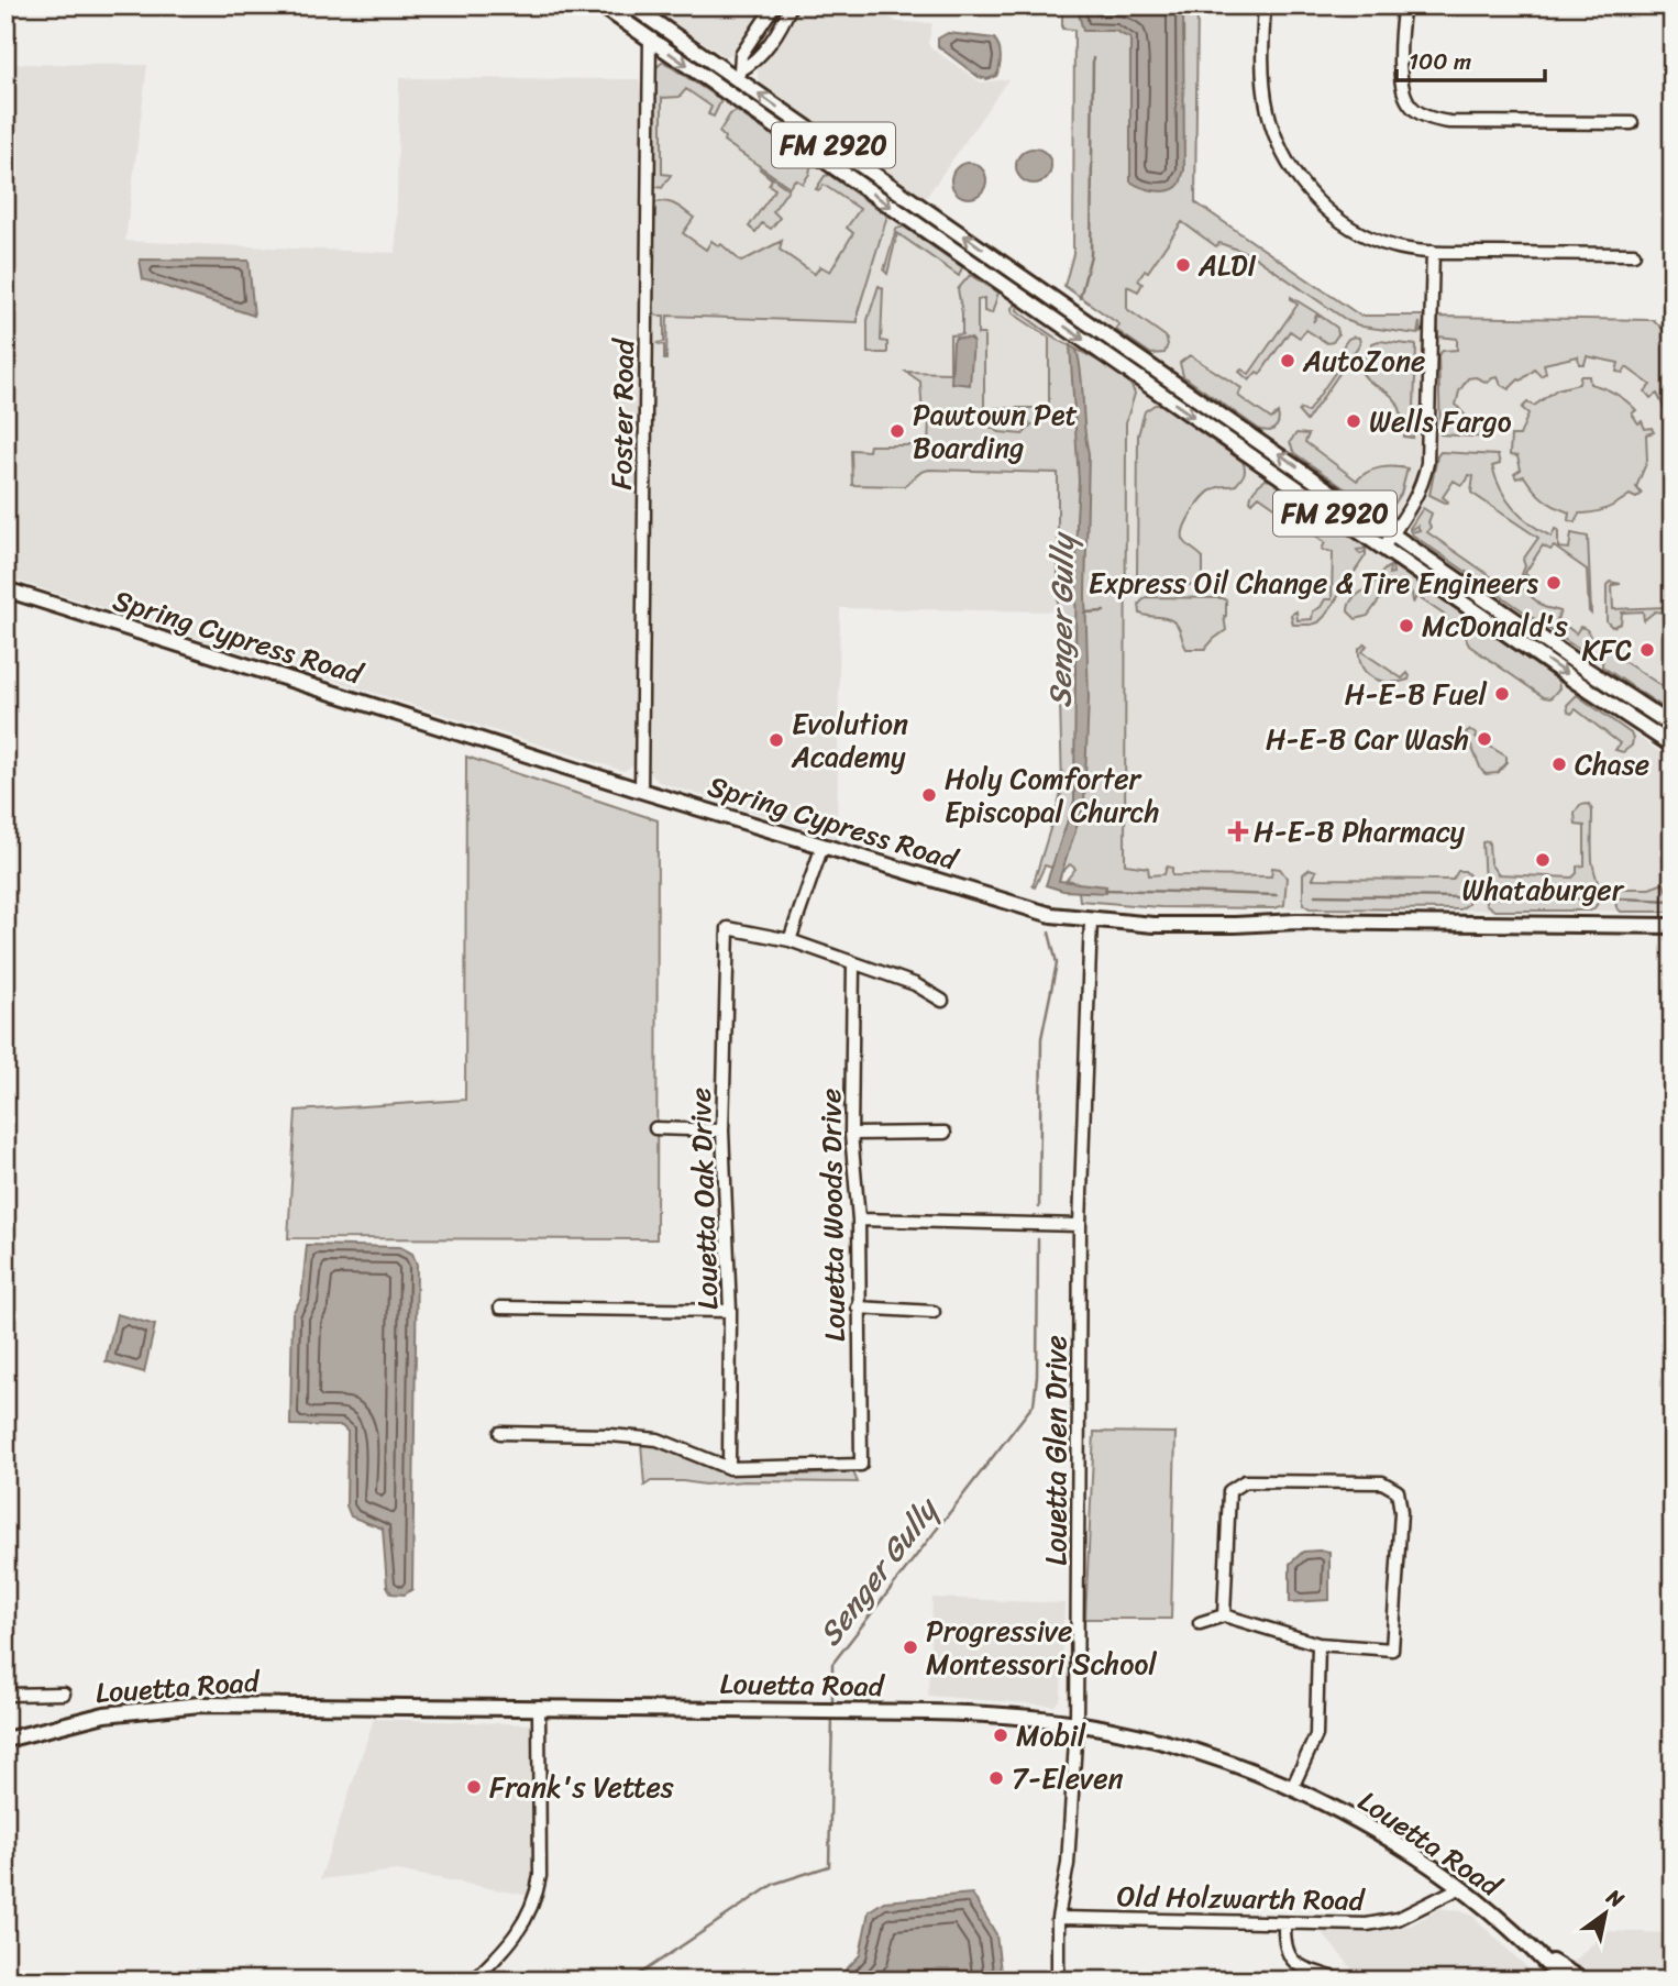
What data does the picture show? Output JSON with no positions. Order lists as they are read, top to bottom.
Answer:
{
  "streets": {
    "main road": ["FM 2920", "Spring Cypress Road", "Louetta Road"],
    "street": [
      "Foster Road",
      "Louetta Oak Drive",
      "Louetta Woods Drive",
      "Louetta Glen Drive",
      "Old Holzwarth Road"
    ]
  },
  "crossings": [
    ["FM 2920", "Foster Road"],
    ["Foster Road", "Spring Cypress Road"],
    ["Spring Cypress Road", "Louetta Glen Drive"],
    ["Louetta Oak Drive", "Louetta Woods Drive"],
    ["Louetta Glen Drive", "Louetta Road"],
    ["Louetta Glen Drive", "Old Holzwarth Road"],
    ["Louetta Road", "Old Holzwarth Road"]
  ],
  "water": ["Senger Gully"],
  "places": {
    "other": [
      "ALDI",
      "AutoZone",
      "Wells Fargo",
      "Pawtown Pet Boarding",
      "Express Oil Change & Tire Engineers",
      "McDonald's",
      "KFC",
      "H-E-B Fuel",
      "H-E-B Car Wash",
      "Evolution Academy",
      "Chase",
      "Holy Comforter Episcopal Church",
      "Whataburger",
      "Progressive Montessori School",
      "Mobil",
      "7-Eleven",
      "Frank's Vettes"
    ],
    "health": ["H-E-B Pharmacy"]
  },
  "scale_bar": "100 m",
  "north": "top right"
}
